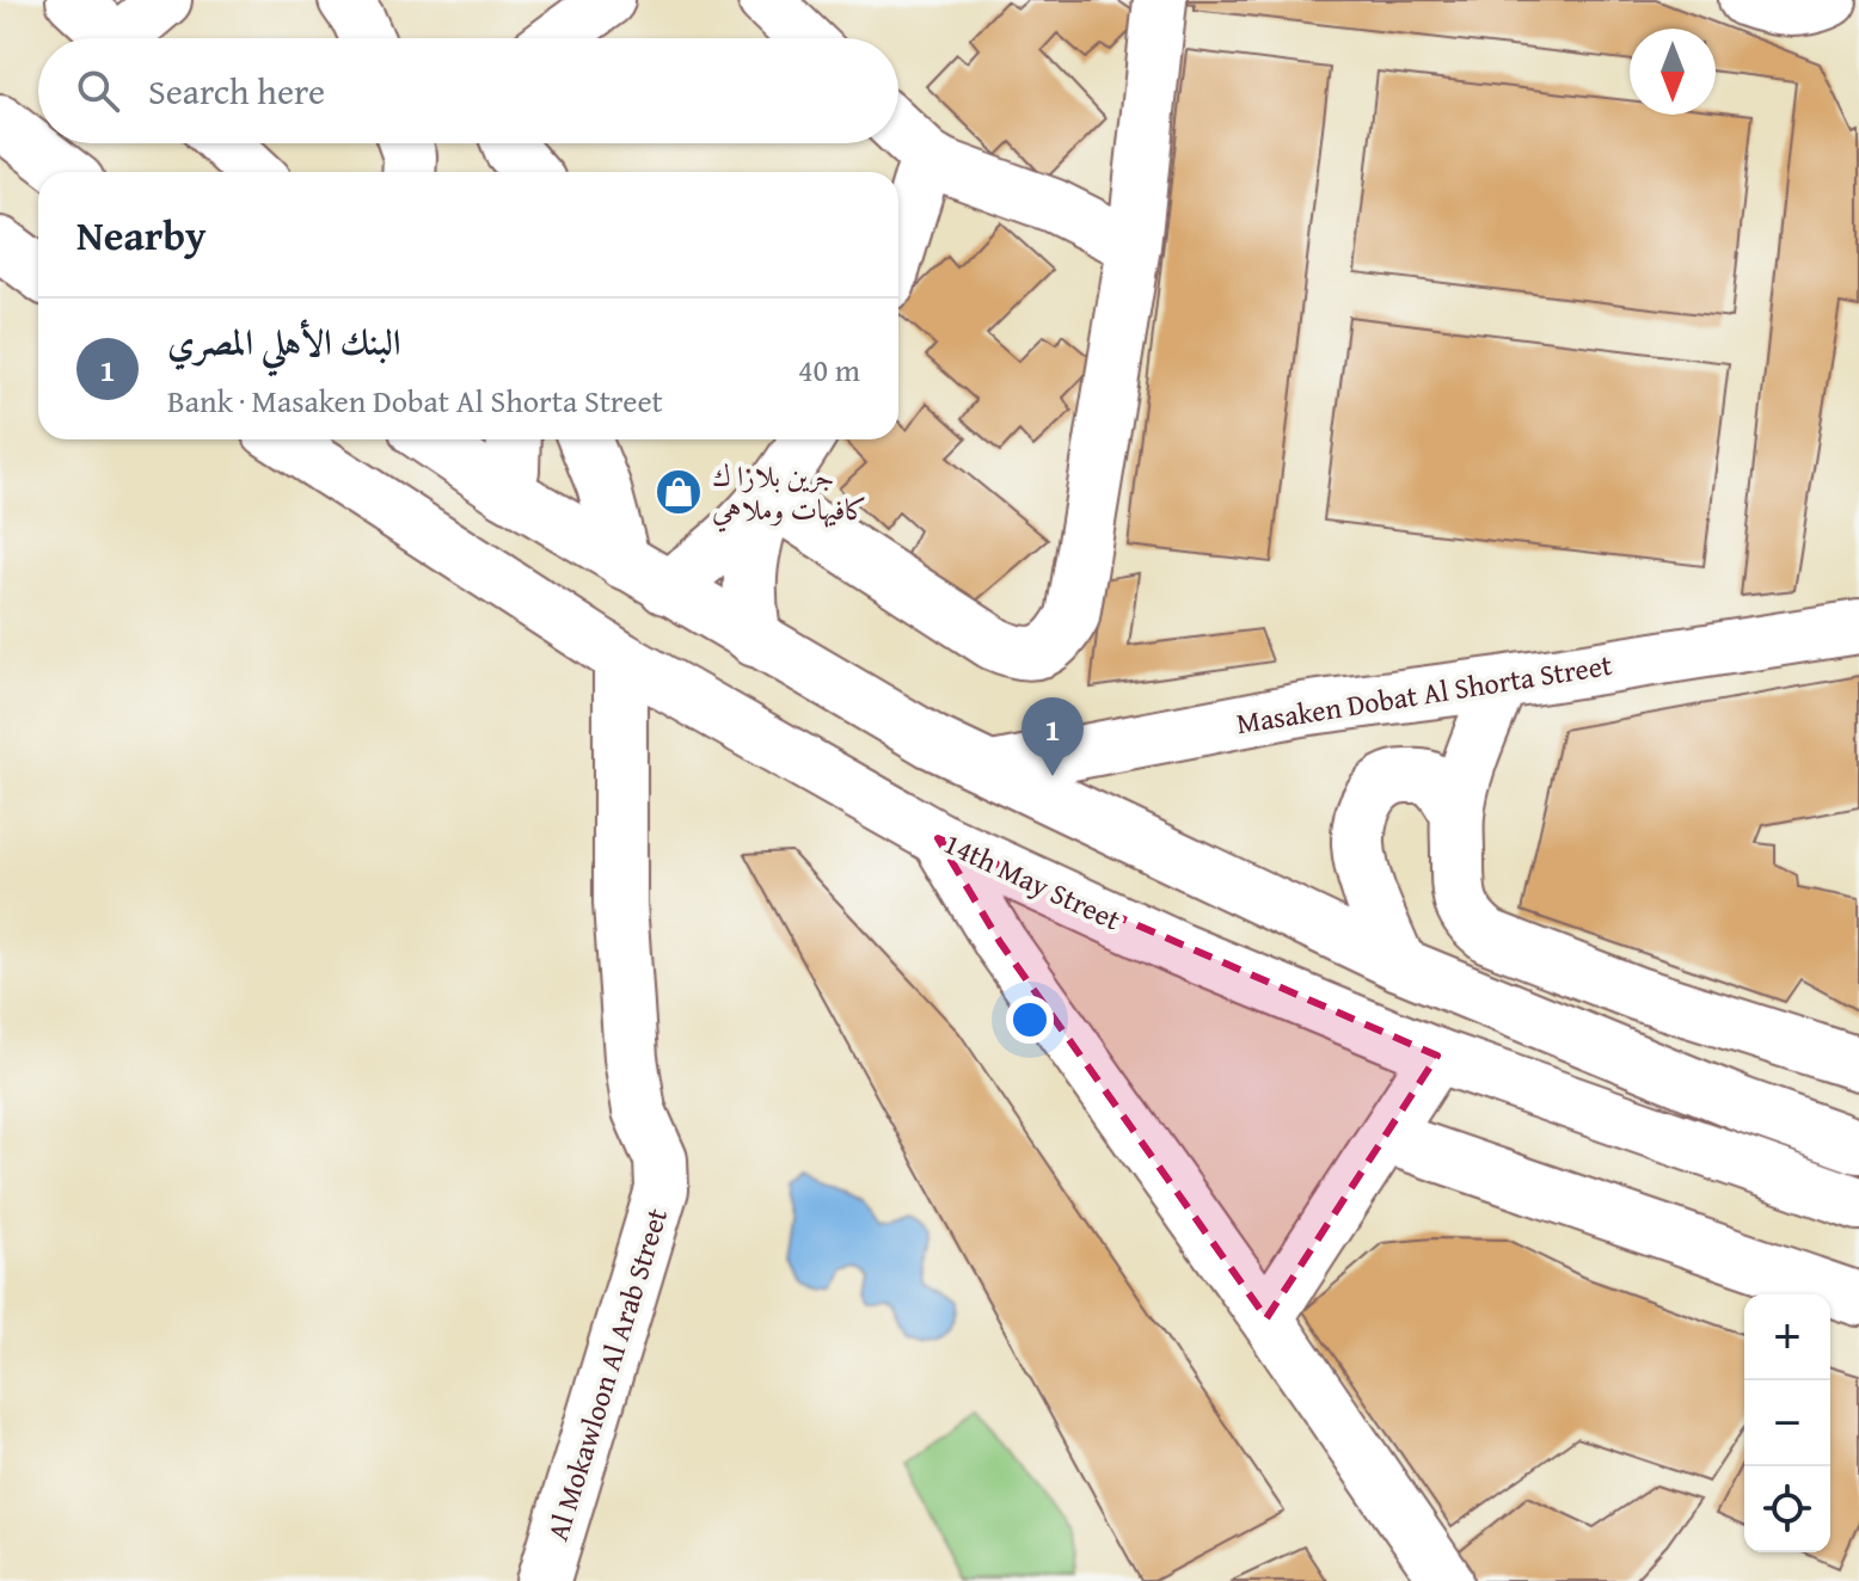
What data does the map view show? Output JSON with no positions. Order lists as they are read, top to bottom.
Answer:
{
  "streets": {
    "street": ["Masaken Dobat Al Shorta Street", "14th May Street", "Al Mokawloon Al Arab Street"]
  },
  "crossings": [
    ["14th May Street", "Al Mokawloon Al Arab Street"]
  ],
  "places": {
    "shop": ["جرين بلازا ك كافيهات وملاهي"]
  },
  "north": "bottom",
  "page": {
    "search": "Search here",
    "heading": "Nearby",
    "list": [
      {
        "mark": "1",
        "name": "البنك الأهلي المصري",
        "note": "Bank · Masaken Dobat Al Shorta Street",
        "value": "40 m"
      }
    ],
    "pins": "1",
    "map_buttons": ["+", "−"]
  }
}
